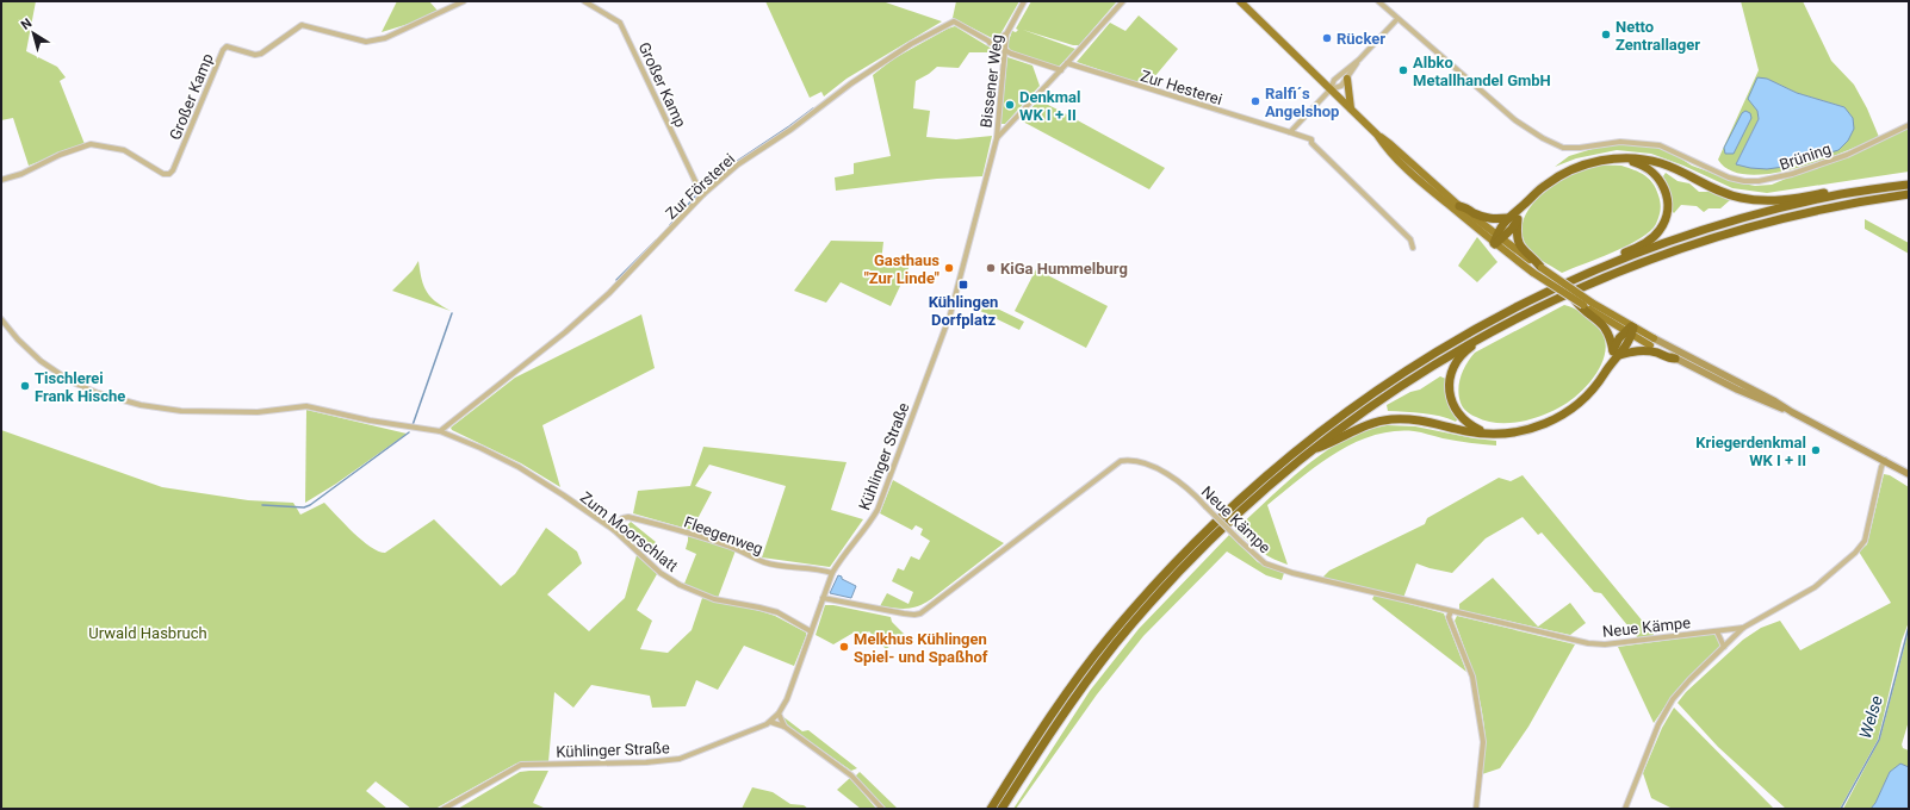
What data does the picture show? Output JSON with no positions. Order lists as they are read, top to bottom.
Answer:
{
  "streets": {
    "street": [
      "Bissener Weg",
      "Großer Kamp",
      "Zur Hesterei",
      "Brüning",
      "Zur Försterei",
      "Kühlinger Straße",
      "Neue Kämpe",
      "Zum Moorschlatt",
      "Fleegenweg"
    ]
  },
  "crossings": [
    ["Bissener Weg", "Zur Försterei"],
    ["Bissener Weg", "Kühlinger Straße"],
    ["Großer Kamp", "Zur Försterei"],
    ["Zur Hesterei", "Kühlinger Straße"],
    ["Zur Försterei", "Zum Moorschlatt"],
    ["Kühlinger Straße", "Neue Kämpe"],
    ["Kühlinger Straße", "Zum Moorschlatt"],
    ["Kühlinger Straße", "Fleegenweg"],
    ["Zum Moorschlatt", "Fleegenweg"]
  ],
  "water": ["Welse"],
  "parks": ["Urwald Hasbruch"],
  "places": {
    "other": [
      "Netto Zentrallager",
      "Rücker",
      "Albko Metallhandel GmbH",
      "Ralfi´s Angelshop",
      "Denkmal WK I + II",
      "Gasthaus \"Zur Linde\"",
      "KiGa Hummelburg",
      "Tischlerei Frank Hische",
      "Kriegerdenkmal WK I + II",
      "Melkhus Kühlingen Spiel- und Spaßhof"
    ],
    "transit": ["Kühlingen Dorfplatz"]
  },
  "north": "top left"
}
